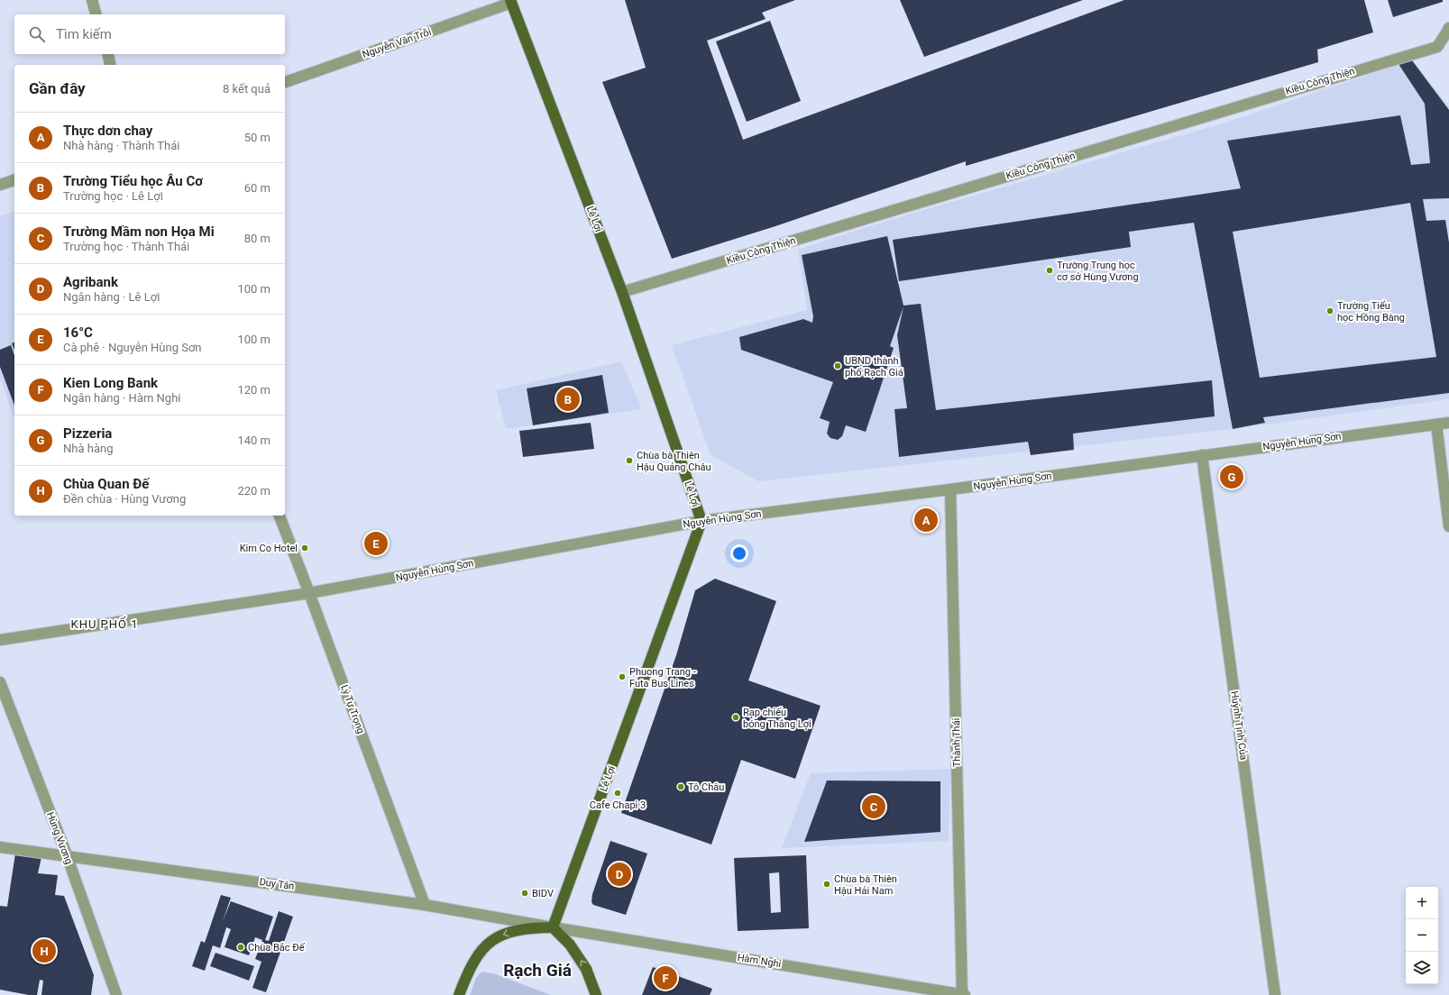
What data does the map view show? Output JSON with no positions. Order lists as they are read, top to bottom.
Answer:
{
  "streets": {
    "main road": ["Lê Lợi"],
    "street": [
      "Nguyễn Văn Trỗi",
      "Kiều Công Thiện",
      "Nguyễn Hùng Sơn",
      "Lý Tự Trọng",
      "Huỳnh Tịnh Của",
      "Thành Thái",
      "Hùng Vương",
      "Duy Tân",
      "Hàm Nghi"
    ]
  },
  "crossings": [
    ["Nguyễn Văn Trỗi", "Lê Lợi"],
    ["Kiều Công Thiện", "Lê Lợi"],
    ["Lê Lợi", "Nguyễn Hùng Sơn"],
    ["Lê Lợi", "Duy Tân"],
    ["Lê Lợi", "Hàm Nghi"],
    ["Nguyễn Hùng Sơn", "Lý Tự Trọng"],
    ["Nguyễn Hùng Sơn", "Huỳnh Tịnh Của"],
    ["Nguyễn Hùng Sơn", "Thành Thái"],
    ["Lý Tự Trọng", "Duy Tân"],
    ["Thành Thái", "Hàm Nghi"],
    ["Hùng Vương", "Duy Tân"],
    ["Duy Tân", "Hàm Nghi"]
  ],
  "districts": ["KHU PHỐ 1", "Rạch Giá"],
  "places": [
    "Trường Trung học cơ sở Hùng Vương",
    "Trường Tiểu học Hồng Bàng",
    "UBND thành phố Rạch Giá",
    "Chùa bà Thiên Hậu Quảng Châu",
    "Kim Co Hotel",
    "Phuong Trang - Futa Bus Lines",
    "Rạp chiếu bóng Thắng Lợi",
    "Tô Châu",
    "Cafe Chapi 3",
    "Chùa bà Thiên Hậu Hải Nam",
    "BIDV",
    "Chùa Bắc Đế"
  ],
  "page": {
    "search": "Tìm kiếm",
    "heading": ["Gần đây", "8 kết quả"],
    "list": [
      {
        "mark": "A",
        "name": "Thực dơn chay",
        "note": "Nhà hàng · Thành Thái",
        "value": "50 m"
      },
      {
        "mark": "B",
        "name": "Trường Tiểu học Âu Cơ",
        "note": "Trường học · Lê Lợi",
        "value": "60 m"
      },
      {
        "mark": "C",
        "name": "Trường Mầm non Họa Mi",
        "note": "Trường học · Thành Thái",
        "value": "80 m"
      },
      {
        "mark": "D",
        "name": "Agribank",
        "note": "Ngân hàng · Lê Lợi",
        "value": "100 m"
      },
      {
        "mark": "E",
        "name": "16°C",
        "note": "Cà phê · Nguyễn Hùng Sơn",
        "value": "100 m"
      },
      {
        "mark": "F",
        "name": "Kien Long Bank",
        "note": "Ngân hàng · Hàm Nghi",
        "value": "120 m"
      },
      {
        "mark": "G",
        "name": "Pizzeria",
        "note": "Nhà hàng",
        "value": "140 m"
      },
      {
        "mark": "H",
        "name": "Chùa Quan Đế",
        "note": "Đền chùa · Hùng Vương",
        "value": "220 m"
      }
    ],
    "pins": [
      "B",
      "G",
      "A",
      "E",
      "C",
      "D",
      "H",
      "F"
    ],
    "map_buttons": ["+", "−"]
  }
}
